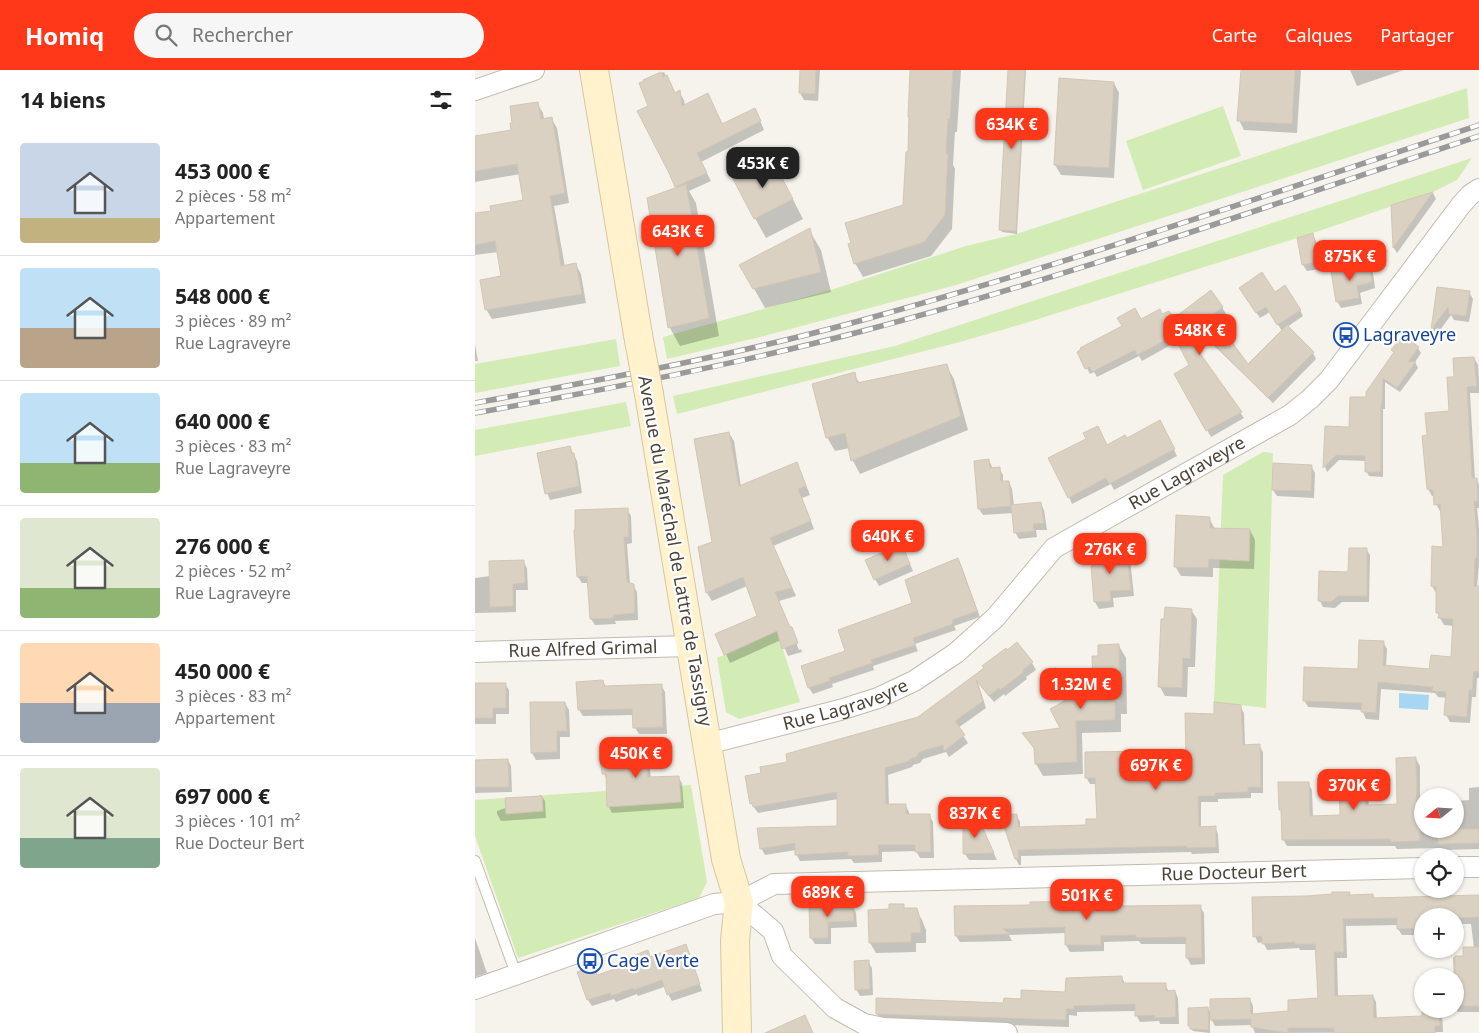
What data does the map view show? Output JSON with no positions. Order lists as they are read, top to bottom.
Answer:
{
  "streets": {
    "main road": ["Avenue du Maréchal de Lattre de Tassigny"],
    "street": ["Rue Lagraveyre", "Rue Alfred Grimal", "Rue Docteur Bert"]
  },
  "crossings": [
    ["Rue Lagraveyre", "Avenue du Maréchal de Lattre de Tassigny"],
    ["Avenue du Maréchal de Lattre de Tassigny", "Rue Alfred Grimal"],
    ["Avenue du Maréchal de Lattre de Tassigny", "Rue Docteur Bert"]
  ],
  "places": {
    "bus stop": ["Lagraveyre", "Cage Verte"]
  },
  "north": "left",
  "page": {
    "header": "Homiq",
    "search": "Rechercher",
    "nav": ["Carte", "Calques", "Partager"],
    "heading": "14 biens",
    "price": [
      "634K €",
      "453K €",
      "643K €",
      "875K €",
      "548K €",
      "640K €",
      "276K €",
      "1.32M €",
      "450K €",
      "697K €",
      "370K €",
      "837K €",
      "689K €",
      "501K €"
    ],
    "list": [
      {
        "name": "453 000 €",
        "note": "2 pièces · 58 m² · Appartement"
      },
      {
        "name": "548 000 €",
        "note": "3 pièces · 89 m² · Rue Lagraveyre"
      },
      {
        "name": "640 000 €",
        "note": "3 pièces · 83 m² · Rue Lagraveyre"
      },
      {
        "name": "276 000 €",
        "note": "2 pièces · 52 m² · Rue Lagraveyre"
      },
      {
        "name": "450 000 €",
        "note": "3 pièces · 83 m² · Appartement"
      },
      {
        "name": "697 000 €",
        "note": "3 pièces · 101 m² · Rue Docteur Bert"
      }
    ],
    "map_buttons": ["+", "−"]
  }
}
